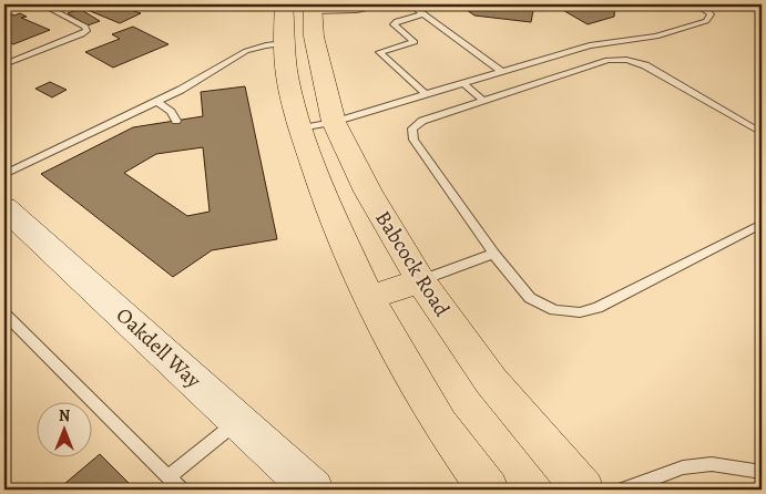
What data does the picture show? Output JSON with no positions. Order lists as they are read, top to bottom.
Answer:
{
  "streets": {
    "main road": ["Babcock Road"],
    "street": ["Oakdell Way"]
  },
  "north": "top"
}
